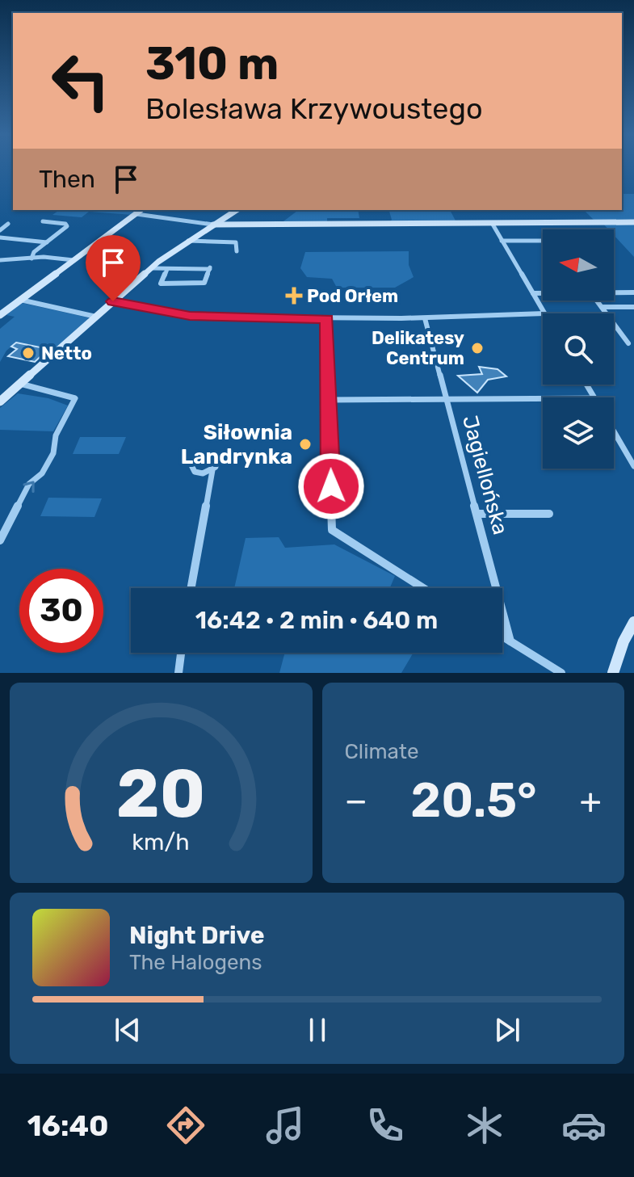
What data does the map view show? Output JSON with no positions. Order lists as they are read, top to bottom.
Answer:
{
  "streets": {
    "street": ["Jagiellońska"]
  },
  "places": {
    "health": ["Pod Orłem"],
    "other": ["Delikatesy Centrum", "Netto", "Siłownia Landrynka"]
  },
  "north": "left",
  "page": {
    "turn": ["310 m", "Bolesława Krzywoustego"],
    "then": "Then",
    "limit": "30",
    "trip": "16:42 · 2 min · 640 m",
    "tile": "Climate",
    "heat": ["−", "20.5°", "+"],
    "song": ["Night Drive", "The Halogens"],
    "tabs": "16:40",
    "gauge": ["20", "km/h"]
  }
}
